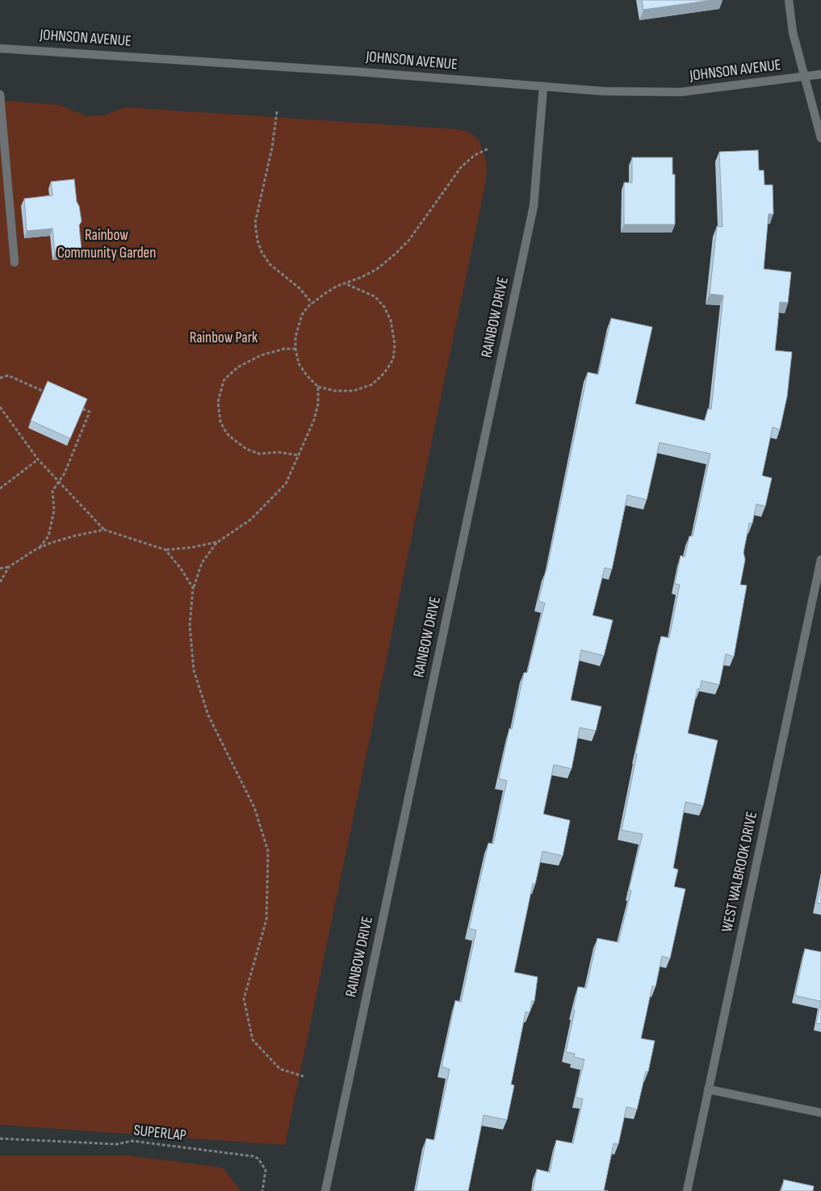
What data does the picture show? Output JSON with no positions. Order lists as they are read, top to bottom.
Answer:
{
  "streets": {
    "street": ["JOHNSON AVENUE", "RAINBOW DRIVE", "WEST WALBROOK DRIVE"],
    "path": ["SUPERLAP"]
  },
  "crossings": [
    ["JOHNSON AVENUE", "RAINBOW DRIVE"]
  ],
  "parks": ["Rainbow Community Garden", "Rainbow Park"]
}
